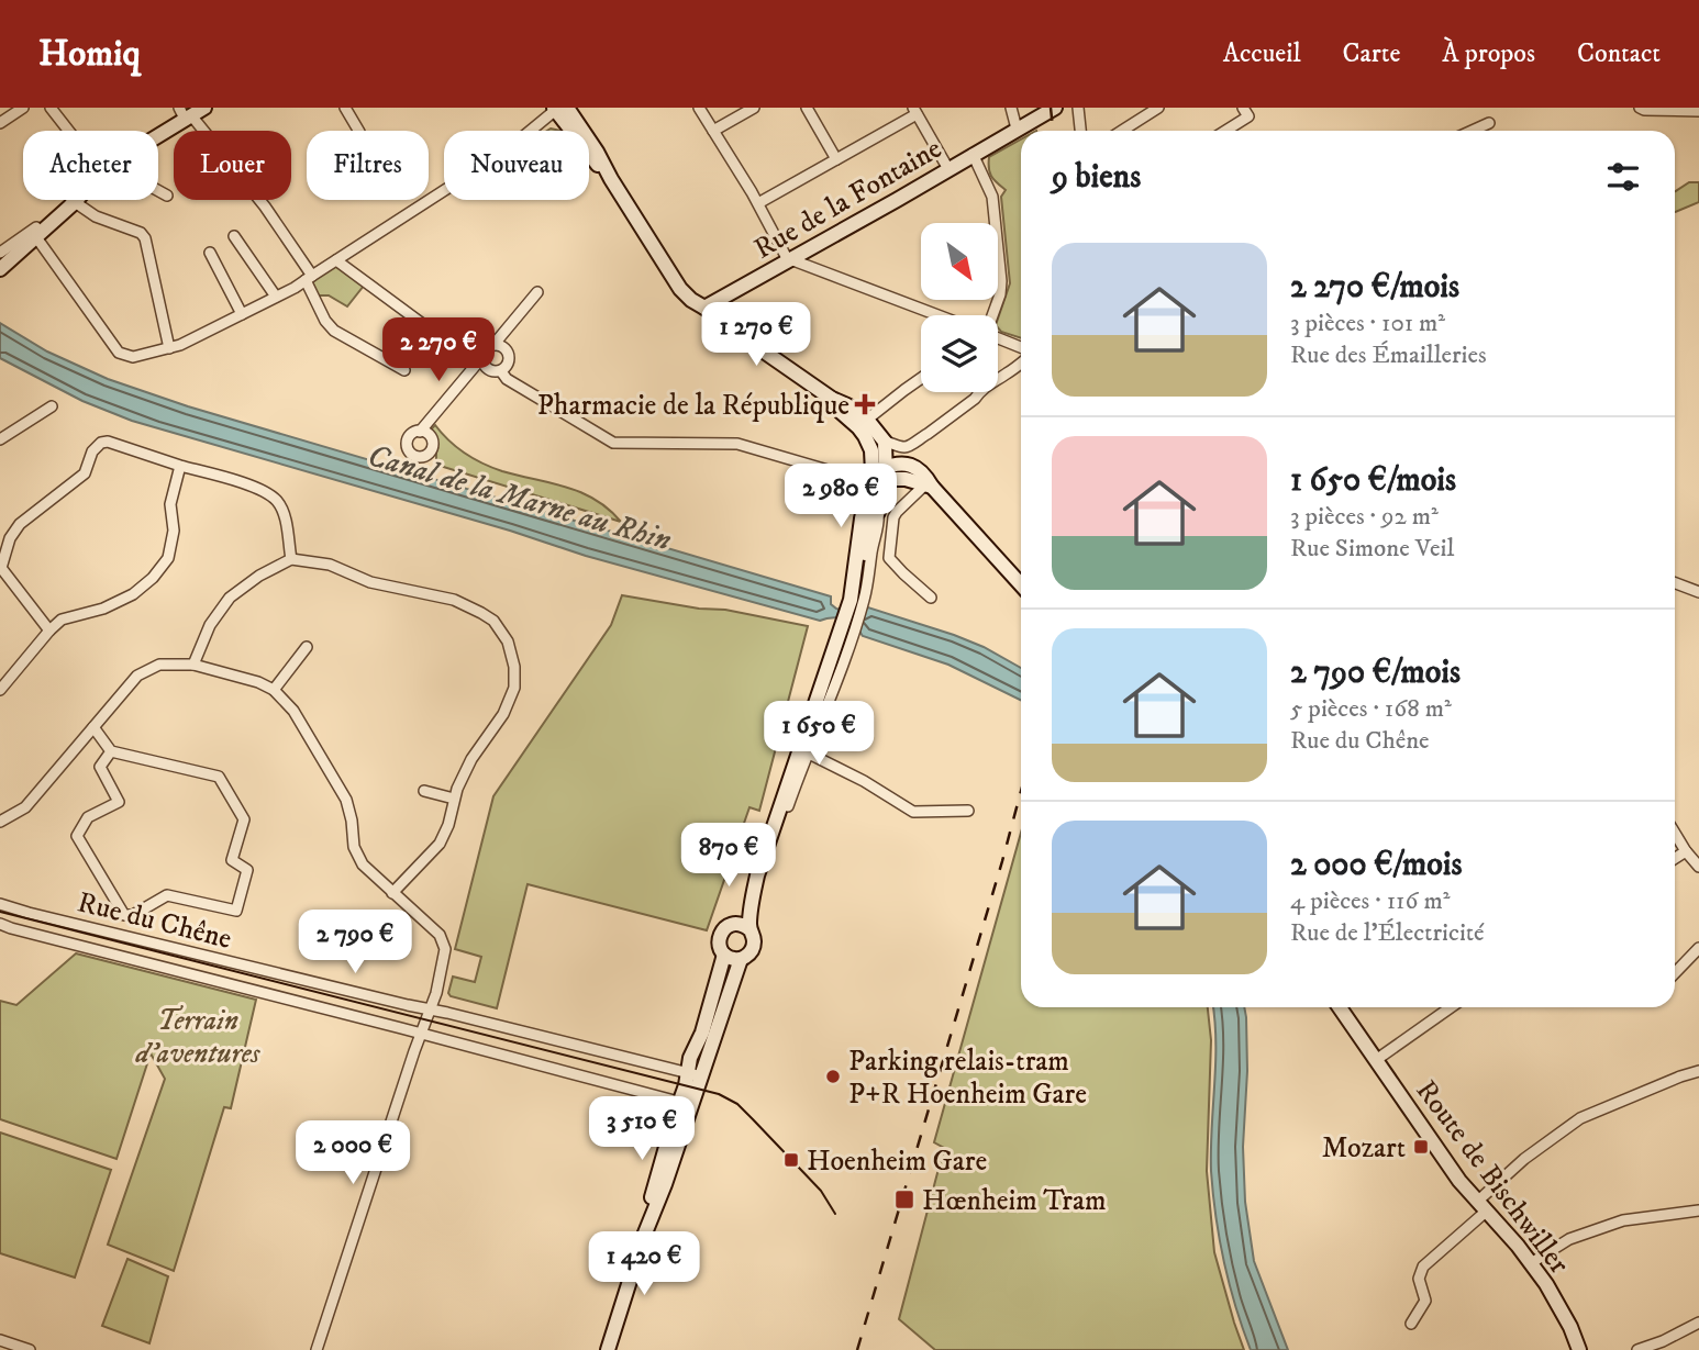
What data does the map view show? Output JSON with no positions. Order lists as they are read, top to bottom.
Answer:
{
  "streets": {
    "main road": ["Rue de la Fontaine", "Route de Bischwiller"],
    "street": ["Rue du Chêne"]
  },
  "water": ["Canal de la Marne au Rhin"],
  "parks": ["Terrain d'aventures"],
  "places": {
    "health": ["Pharmacie de la République"],
    "other": ["Parking relais-tram P+R Hoenheim Gare"],
    "transit": ["Mozart", "Hoenheim Gare", "Hœnheim Tram"]
  },
  "north": "bottom right",
  "page": {
    "header": "Homiq",
    "nav": [
      "Accueil",
      "Carte",
      "À propos",
      "Contact"
    ],
    "chip": [
      "Acheter",
      "Louer",
      "Filtres",
      "Nouveau"
    ],
    "heading": "9 biens",
    "list": [
      {
        "name": "2 270 €/mois",
        "note": "3 pièces · 101 m² · Rue des Émailleries"
      },
      {
        "name": "1 650 €/mois",
        "note": "3 pièces · 92 m² · Rue Simone Veil"
      },
      {
        "name": "2 790 €/mois",
        "note": "5 pièces · 168 m² · Rue du Chêne"
      },
      {
        "name": "2 000 €/mois",
        "note": "4 pièces · 116 m² · Rue de l'Électricité"
      }
    ],
    "price": [
      "1 270 €",
      "2 270 €",
      "2 980 €",
      "1 650 €",
      "870 €",
      "2 790 €",
      "3 510 €",
      "2 000 €",
      "1 420 €"
    ]
  }
}
